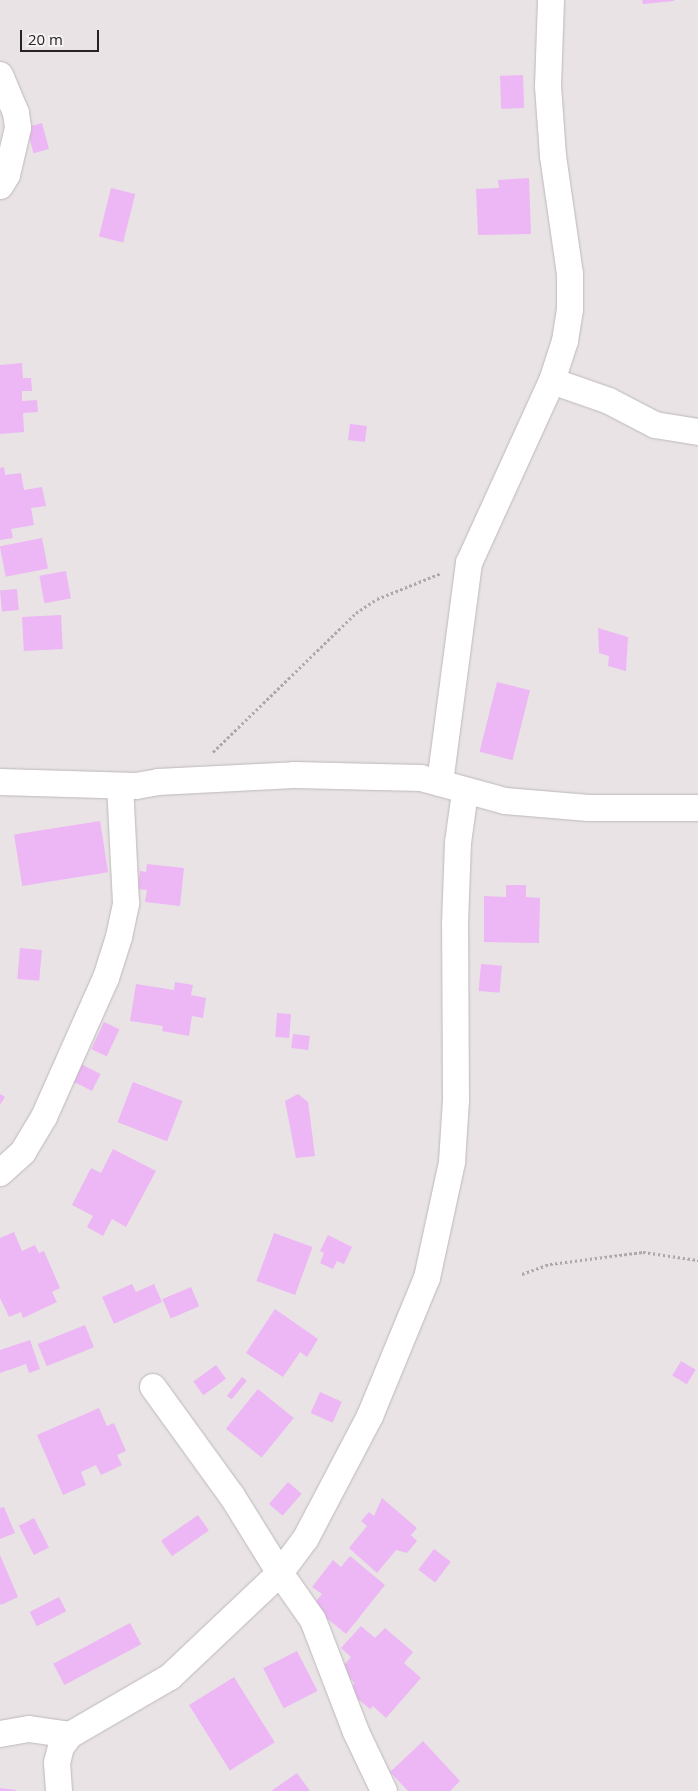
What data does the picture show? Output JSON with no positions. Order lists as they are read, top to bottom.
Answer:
{
  "scale_bar": "20 m"
}
